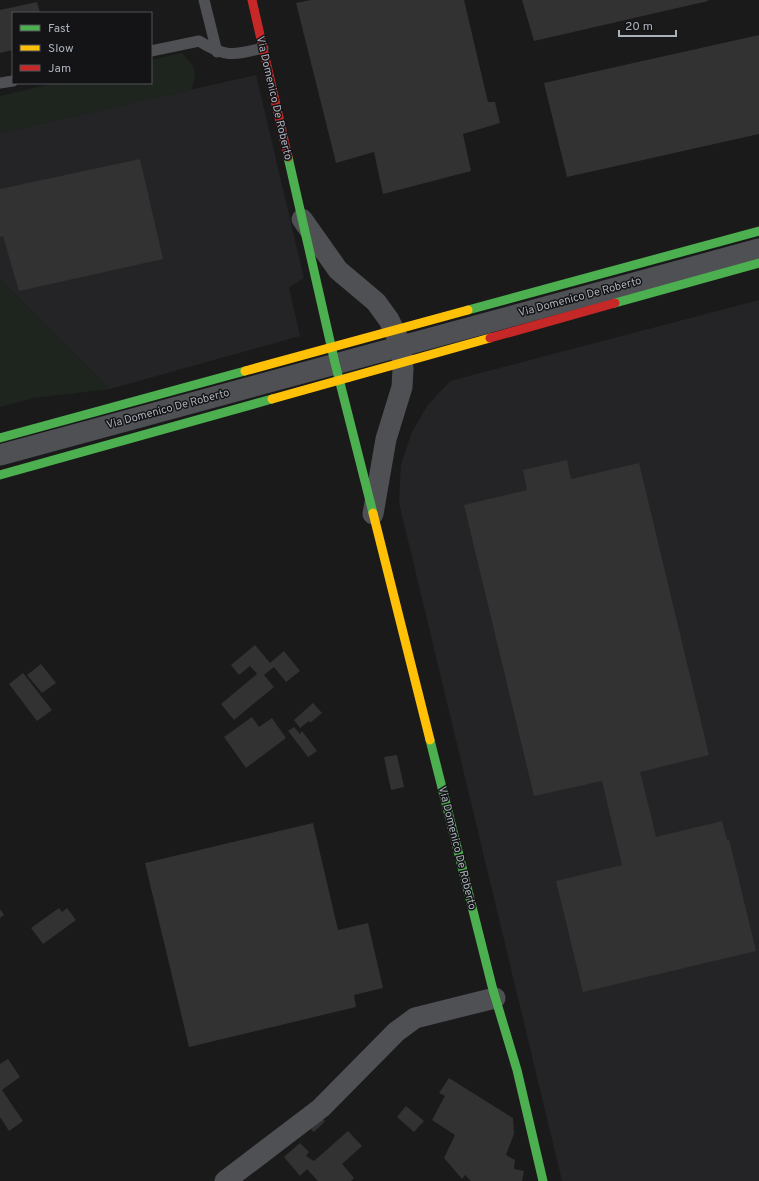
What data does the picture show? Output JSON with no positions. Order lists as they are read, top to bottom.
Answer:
{
  "streets": {
    "main road": ["Via Domenico De Roberto"]
  },
  "legend": ["Fast", "Slow", "Jam"],
  "scale_bar": "20 m"
}
